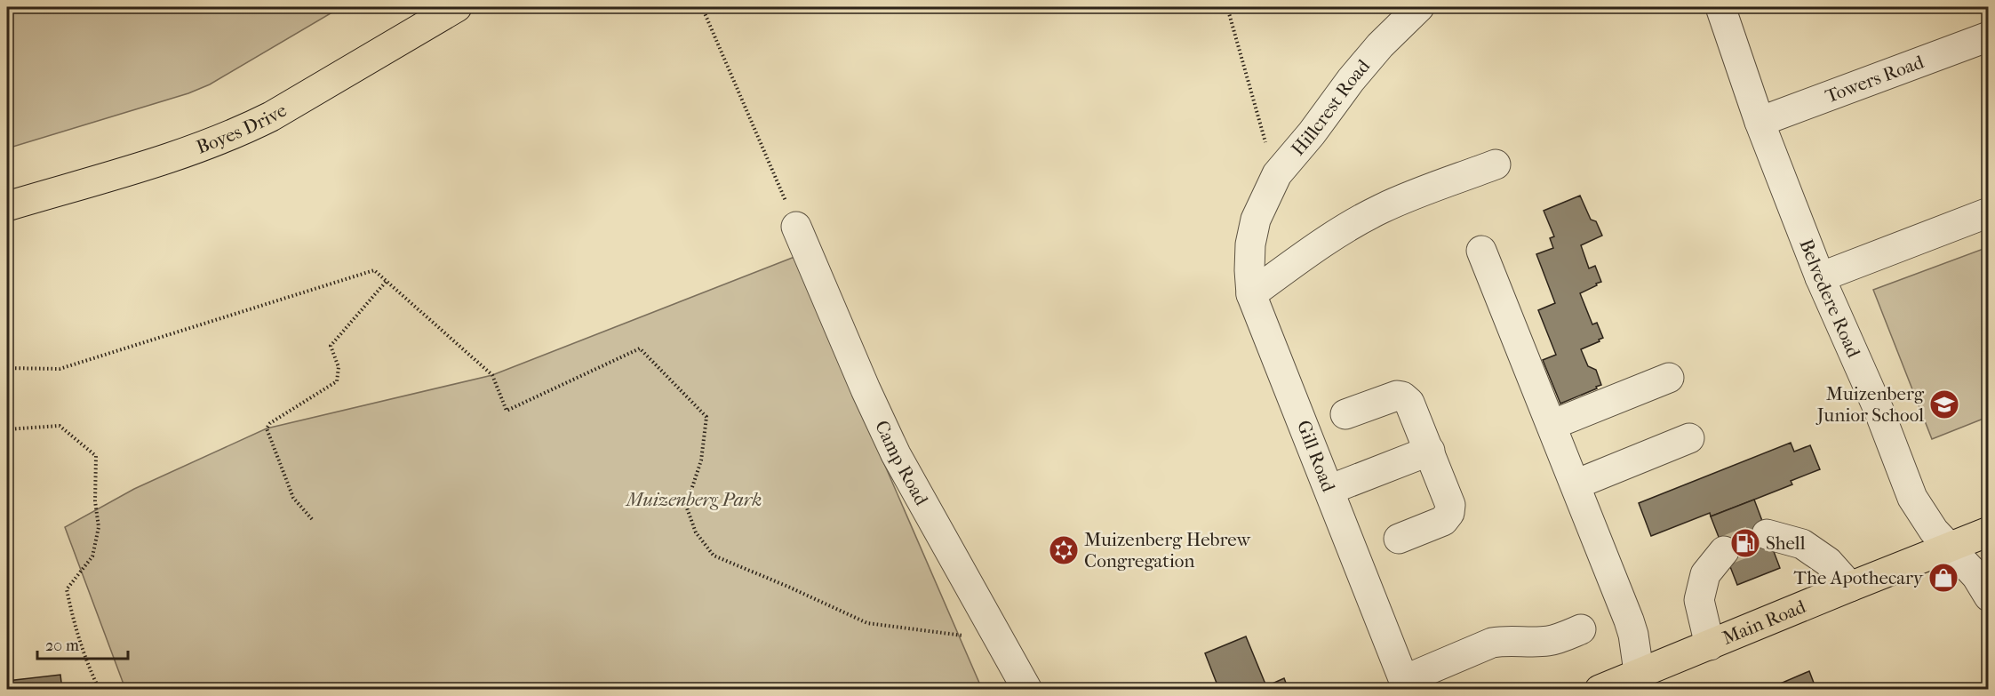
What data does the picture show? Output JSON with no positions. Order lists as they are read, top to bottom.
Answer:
{
  "streets": {
    "main road": ["Boyes Drive", "Main Road"],
    "street": [
      "Towers Road",
      "Hillcrest Road",
      "Belvedere Road",
      "Gill Road",
      "Camp Road"
    ]
  },
  "crossings": [
    ["Towers Road", "Belvedere Road"],
    ["Hillcrest Road", "Gill Road"],
    ["Belvedere Road", "Main Road"]
  ],
  "parks": ["Muizenberg Park"],
  "places": {
    "school or university": ["Muizenberg Junior School"],
    "fuel station": ["Shell"],
    "synagogue": ["Muizenberg Hebrew Congregation"],
    "shop": ["The Apothecary"]
  },
  "scale_bar": "20 m"
}
